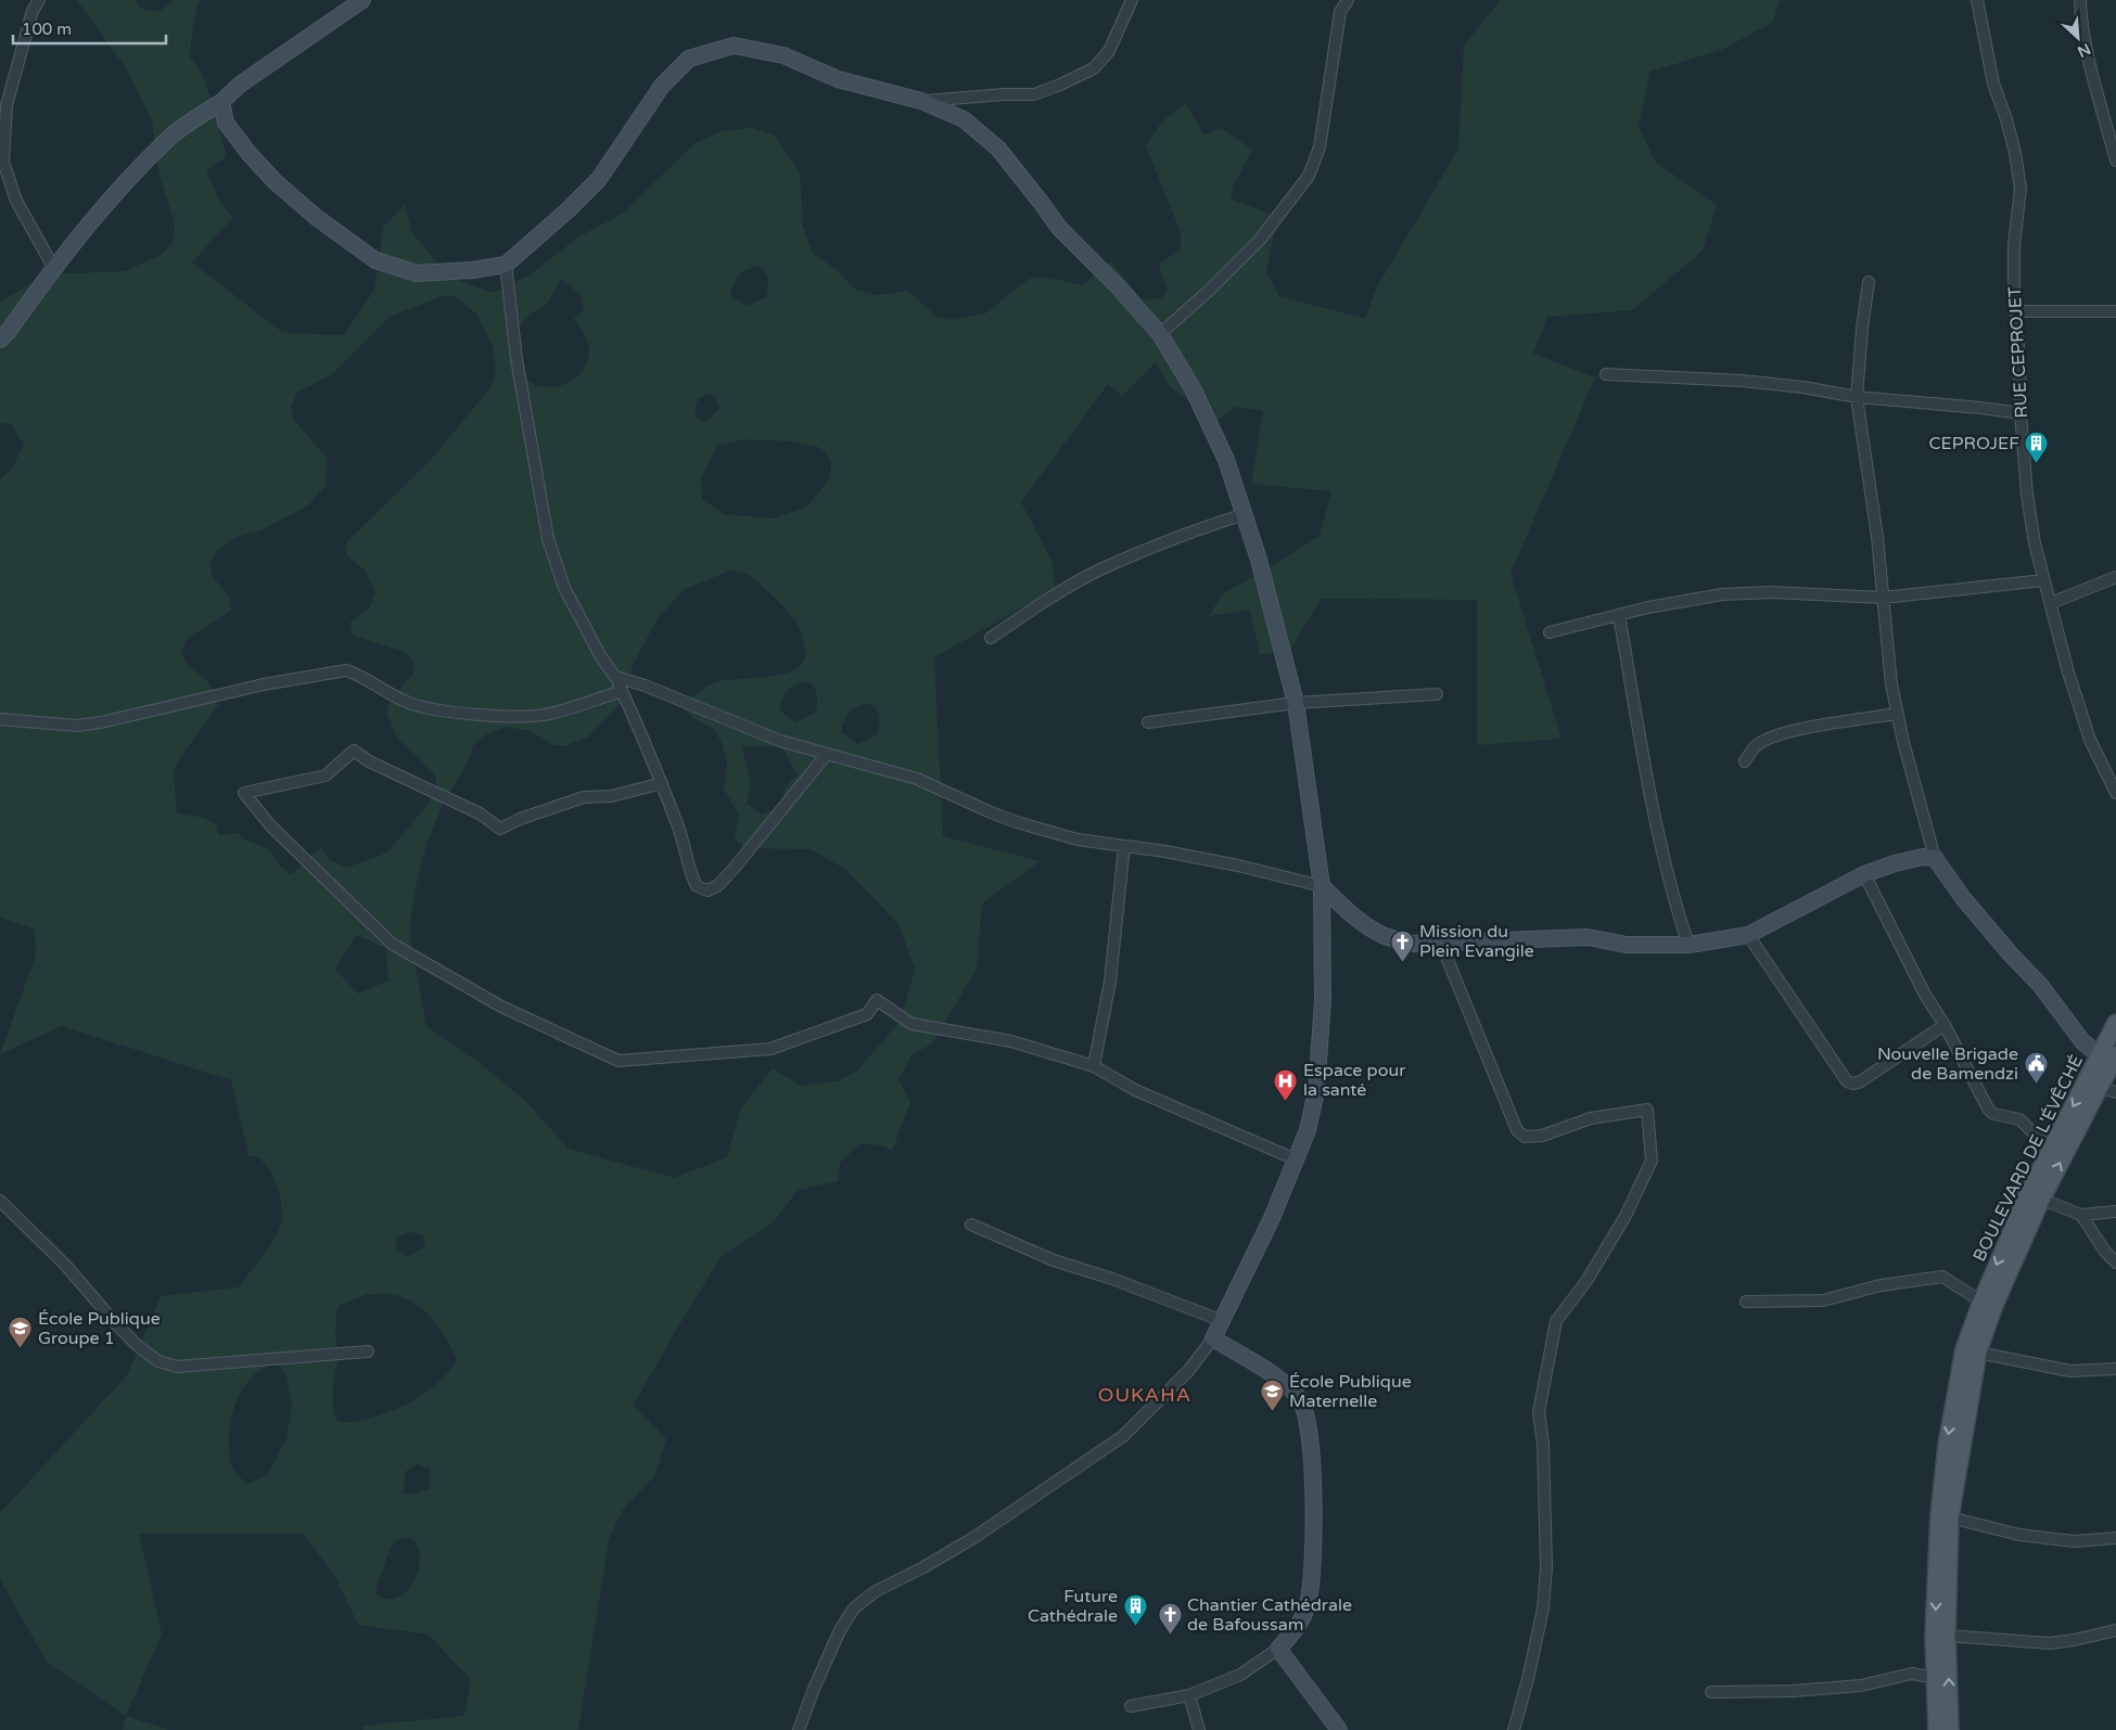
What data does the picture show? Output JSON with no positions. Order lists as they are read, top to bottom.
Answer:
{
  "streets": {
    "main road": ["BOULEVARD DE L'ÉVÊCHÉ"],
    "street": ["RUE CEPROJET"]
  },
  "districts": ["OUKAHA"],
  "places": {
    "building": ["CEPROJEF", "Future Cathédrale"],
    "church": ["Mission du Plein Evangile", "Chantier Cathédrale de Bafoussam"],
    "public building": ["Nouvelle Brigade de Bamendzi"],
    "hospital": ["Espace pour la santé"],
    "school or university": ["École Publique Groupe 1", "École Publique Maternelle"]
  },
  "scale_bar": "100 m",
  "north": "bottom right"
}
